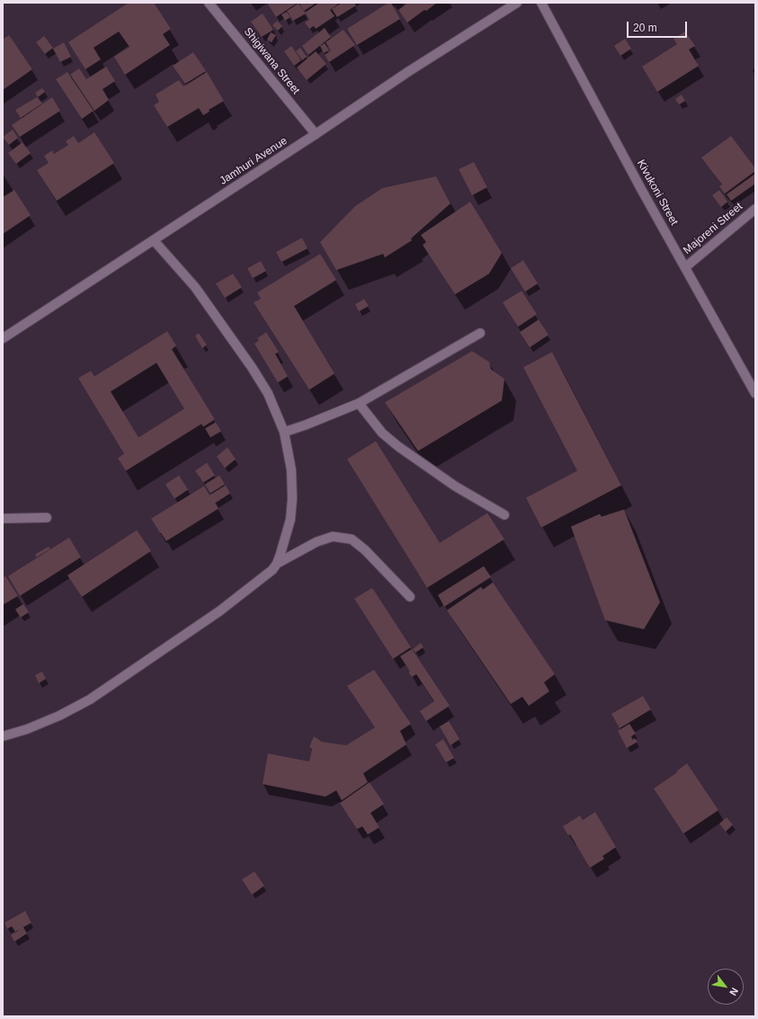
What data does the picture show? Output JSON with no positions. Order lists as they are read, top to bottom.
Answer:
{
  "streets": {
    "street": [
      "Shigiwana Street",
      "Jamhuri Avenue",
      "Kivukoni Street",
      "Majoreni Street"
    ]
  },
  "crossings": [
    ["Shigiwana Street", "Jamhuri Avenue"],
    ["Kivukoni Street", "Majoreni Street"]
  ],
  "scale_bar": "20 m",
  "north": "bottom right"
}
